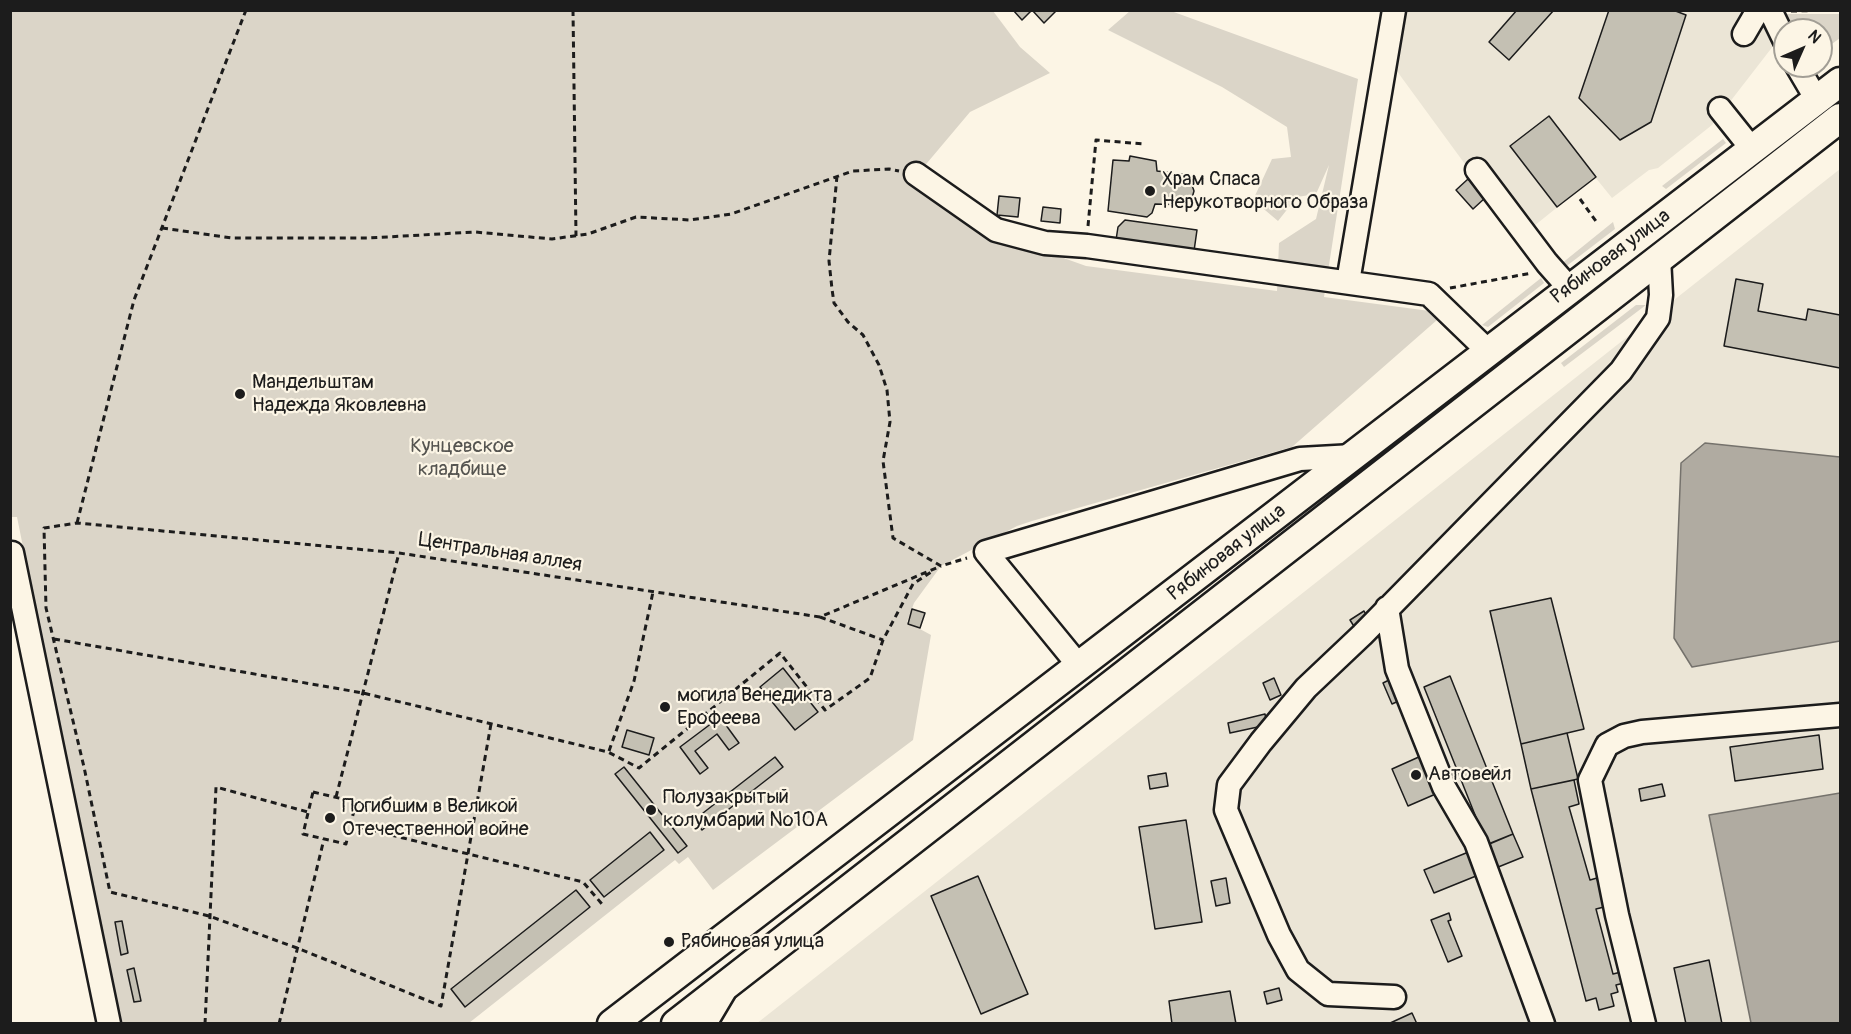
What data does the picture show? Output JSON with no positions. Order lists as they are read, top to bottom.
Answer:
{
  "streets": {
    "main road": ["Рябиновая улица"],
    "path": ["Центральная аллея"]
  },
  "parks": ["Кунцевское кладбище"],
  "places": [
    "Храм Спаса Нерукотворного Образа",
    "Мандельштам Надежда Яковлевна",
    "могила Венедикта Ерофеева",
    "Автовейл",
    "Полузакрытый колумбарий №10А",
    "Погибшим в Великой Отечественной войне",
    "Рябиновая улица"
  ],
  "north": "top right"
}
